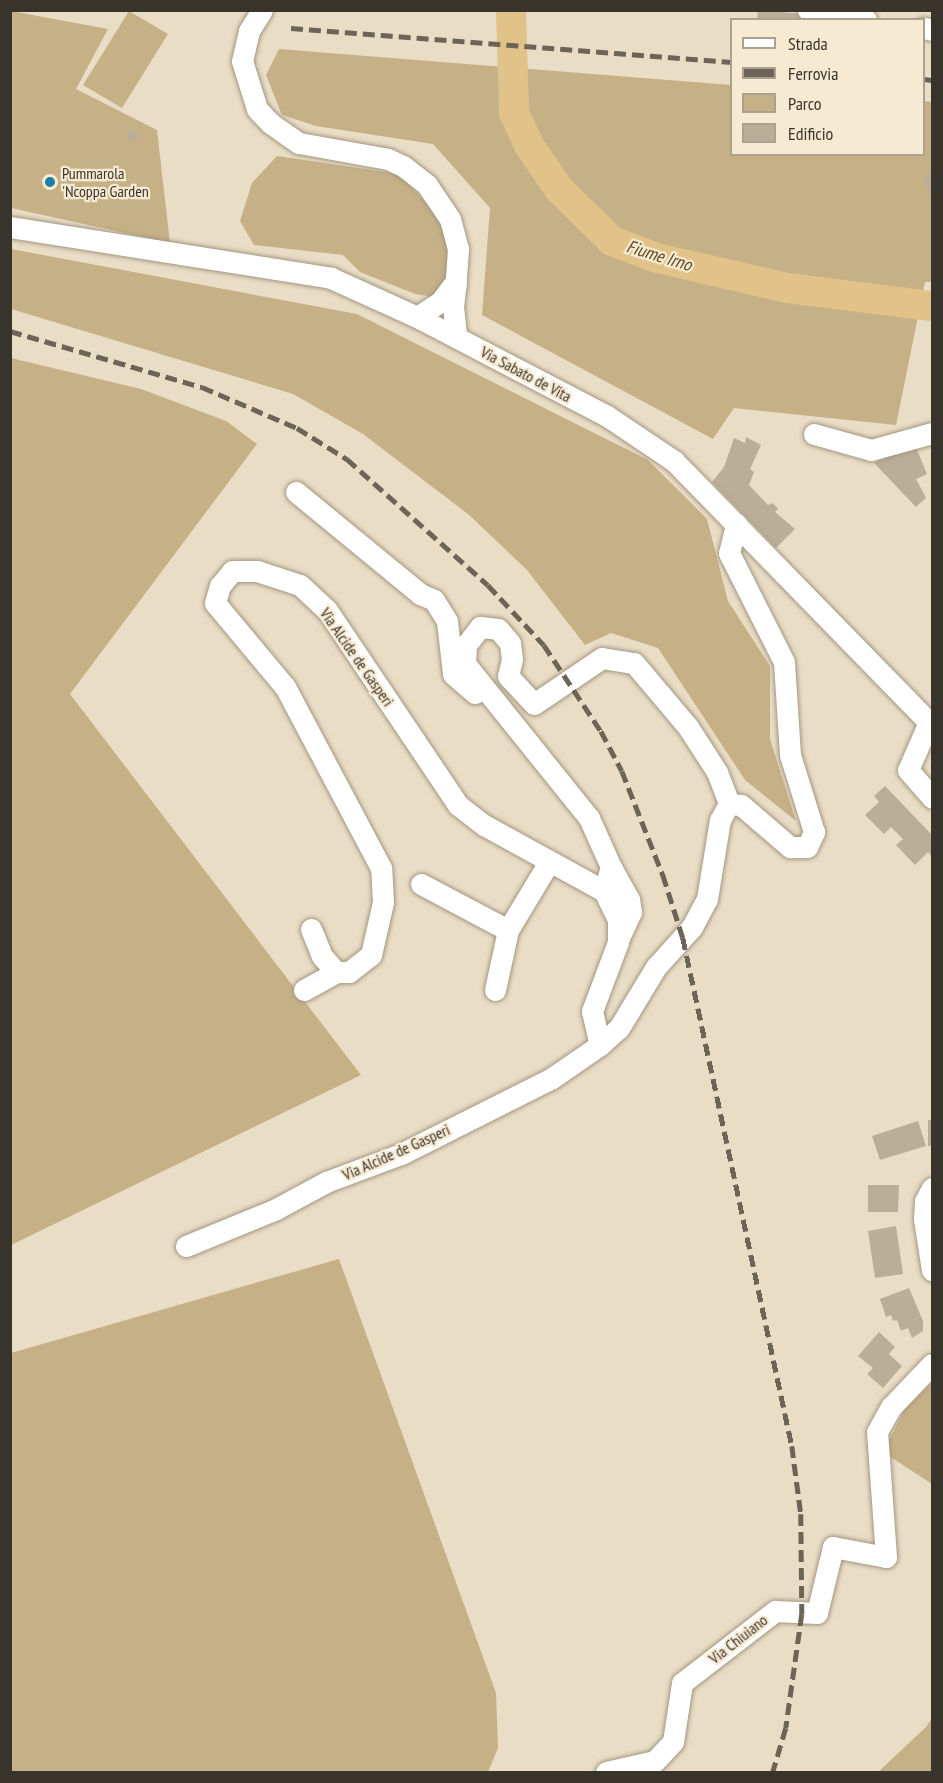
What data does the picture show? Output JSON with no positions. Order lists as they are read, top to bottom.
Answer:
{
  "streets": {
    "street": ["Via Sabato de Vita", "Via Alcide de Gasperi", "Via Chiuiano"]
  },
  "water": ["Fiume Irno"],
  "places": ["Pummarola 'Ncoppa Garden"],
  "legend": [
    "Strada",
    "Ferrovia",
    "Parco",
    "Edificio"
  ]
}
